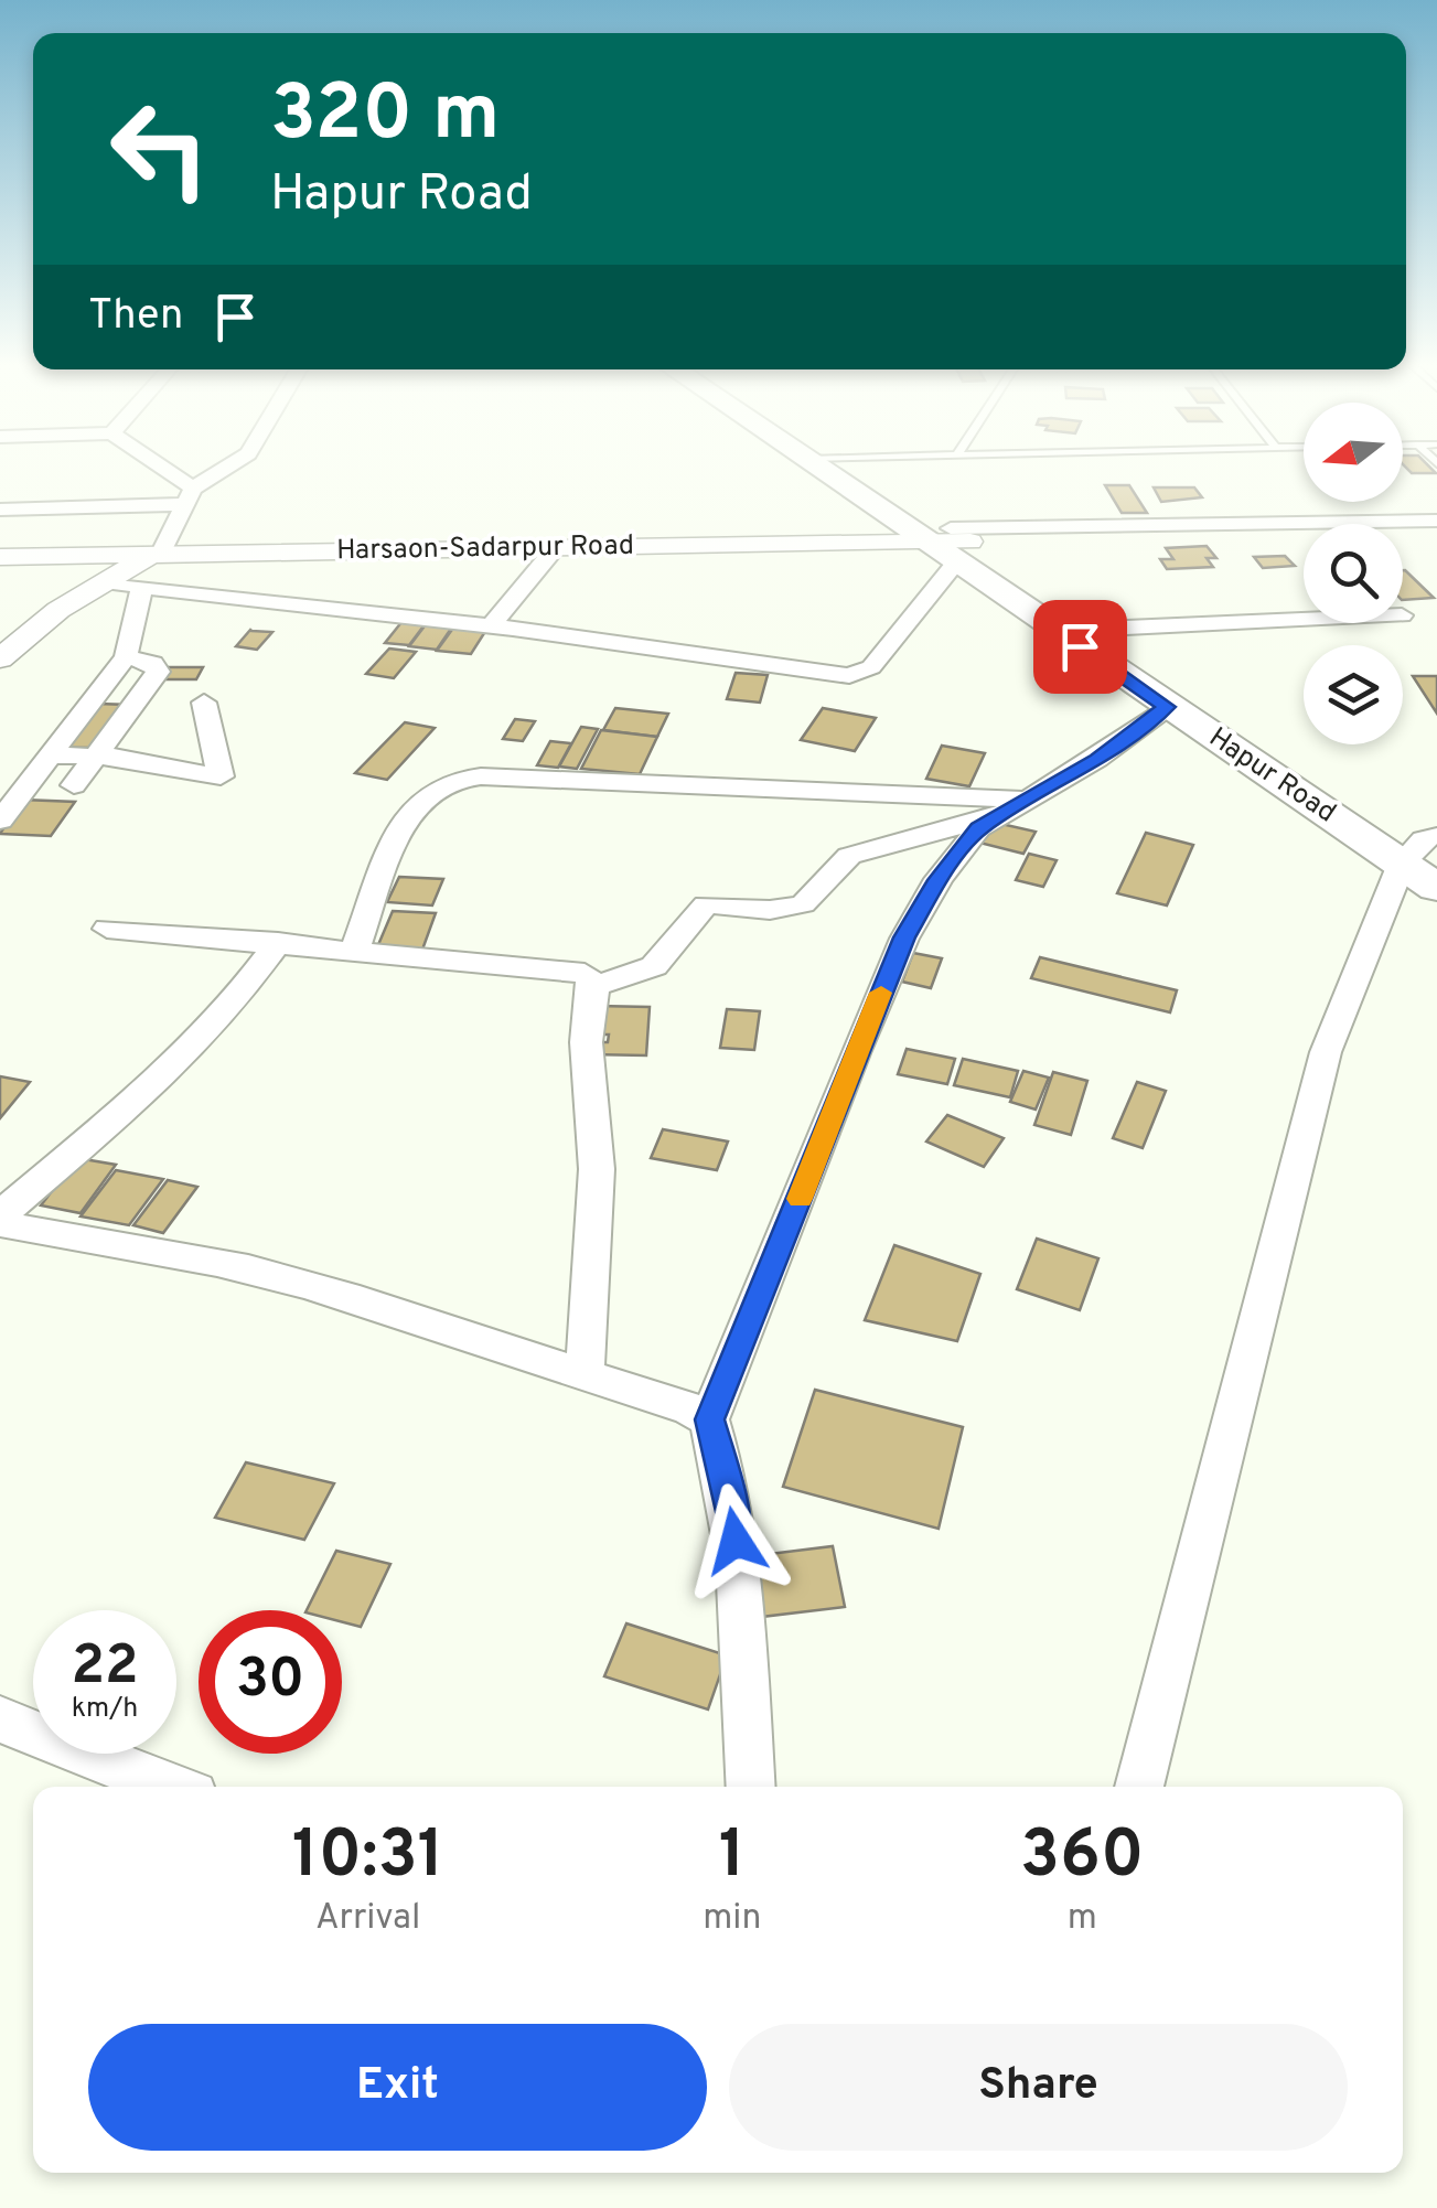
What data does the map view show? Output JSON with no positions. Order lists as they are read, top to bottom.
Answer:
{
  "streets": {
    "main road": ["Hapur Road"],
    "street": ["Harsaon-Sadarpur Road"]
  },
  "crossings": [
    ["Harsaon-Sadarpur Road", "Hapur Road"]
  ],
  "north": "left",
  "page": {
    "turn": ["320 m", "Hapur Road"],
    "then": "Then",
    "speed": "22 km/h",
    "limit": "30",
    "eta": [
      "10:31",
      "Arrival",
      "1",
      "min",
      "360",
      "m"
    ],
    "buttons": ["Exit", "Share"]
  }
}
